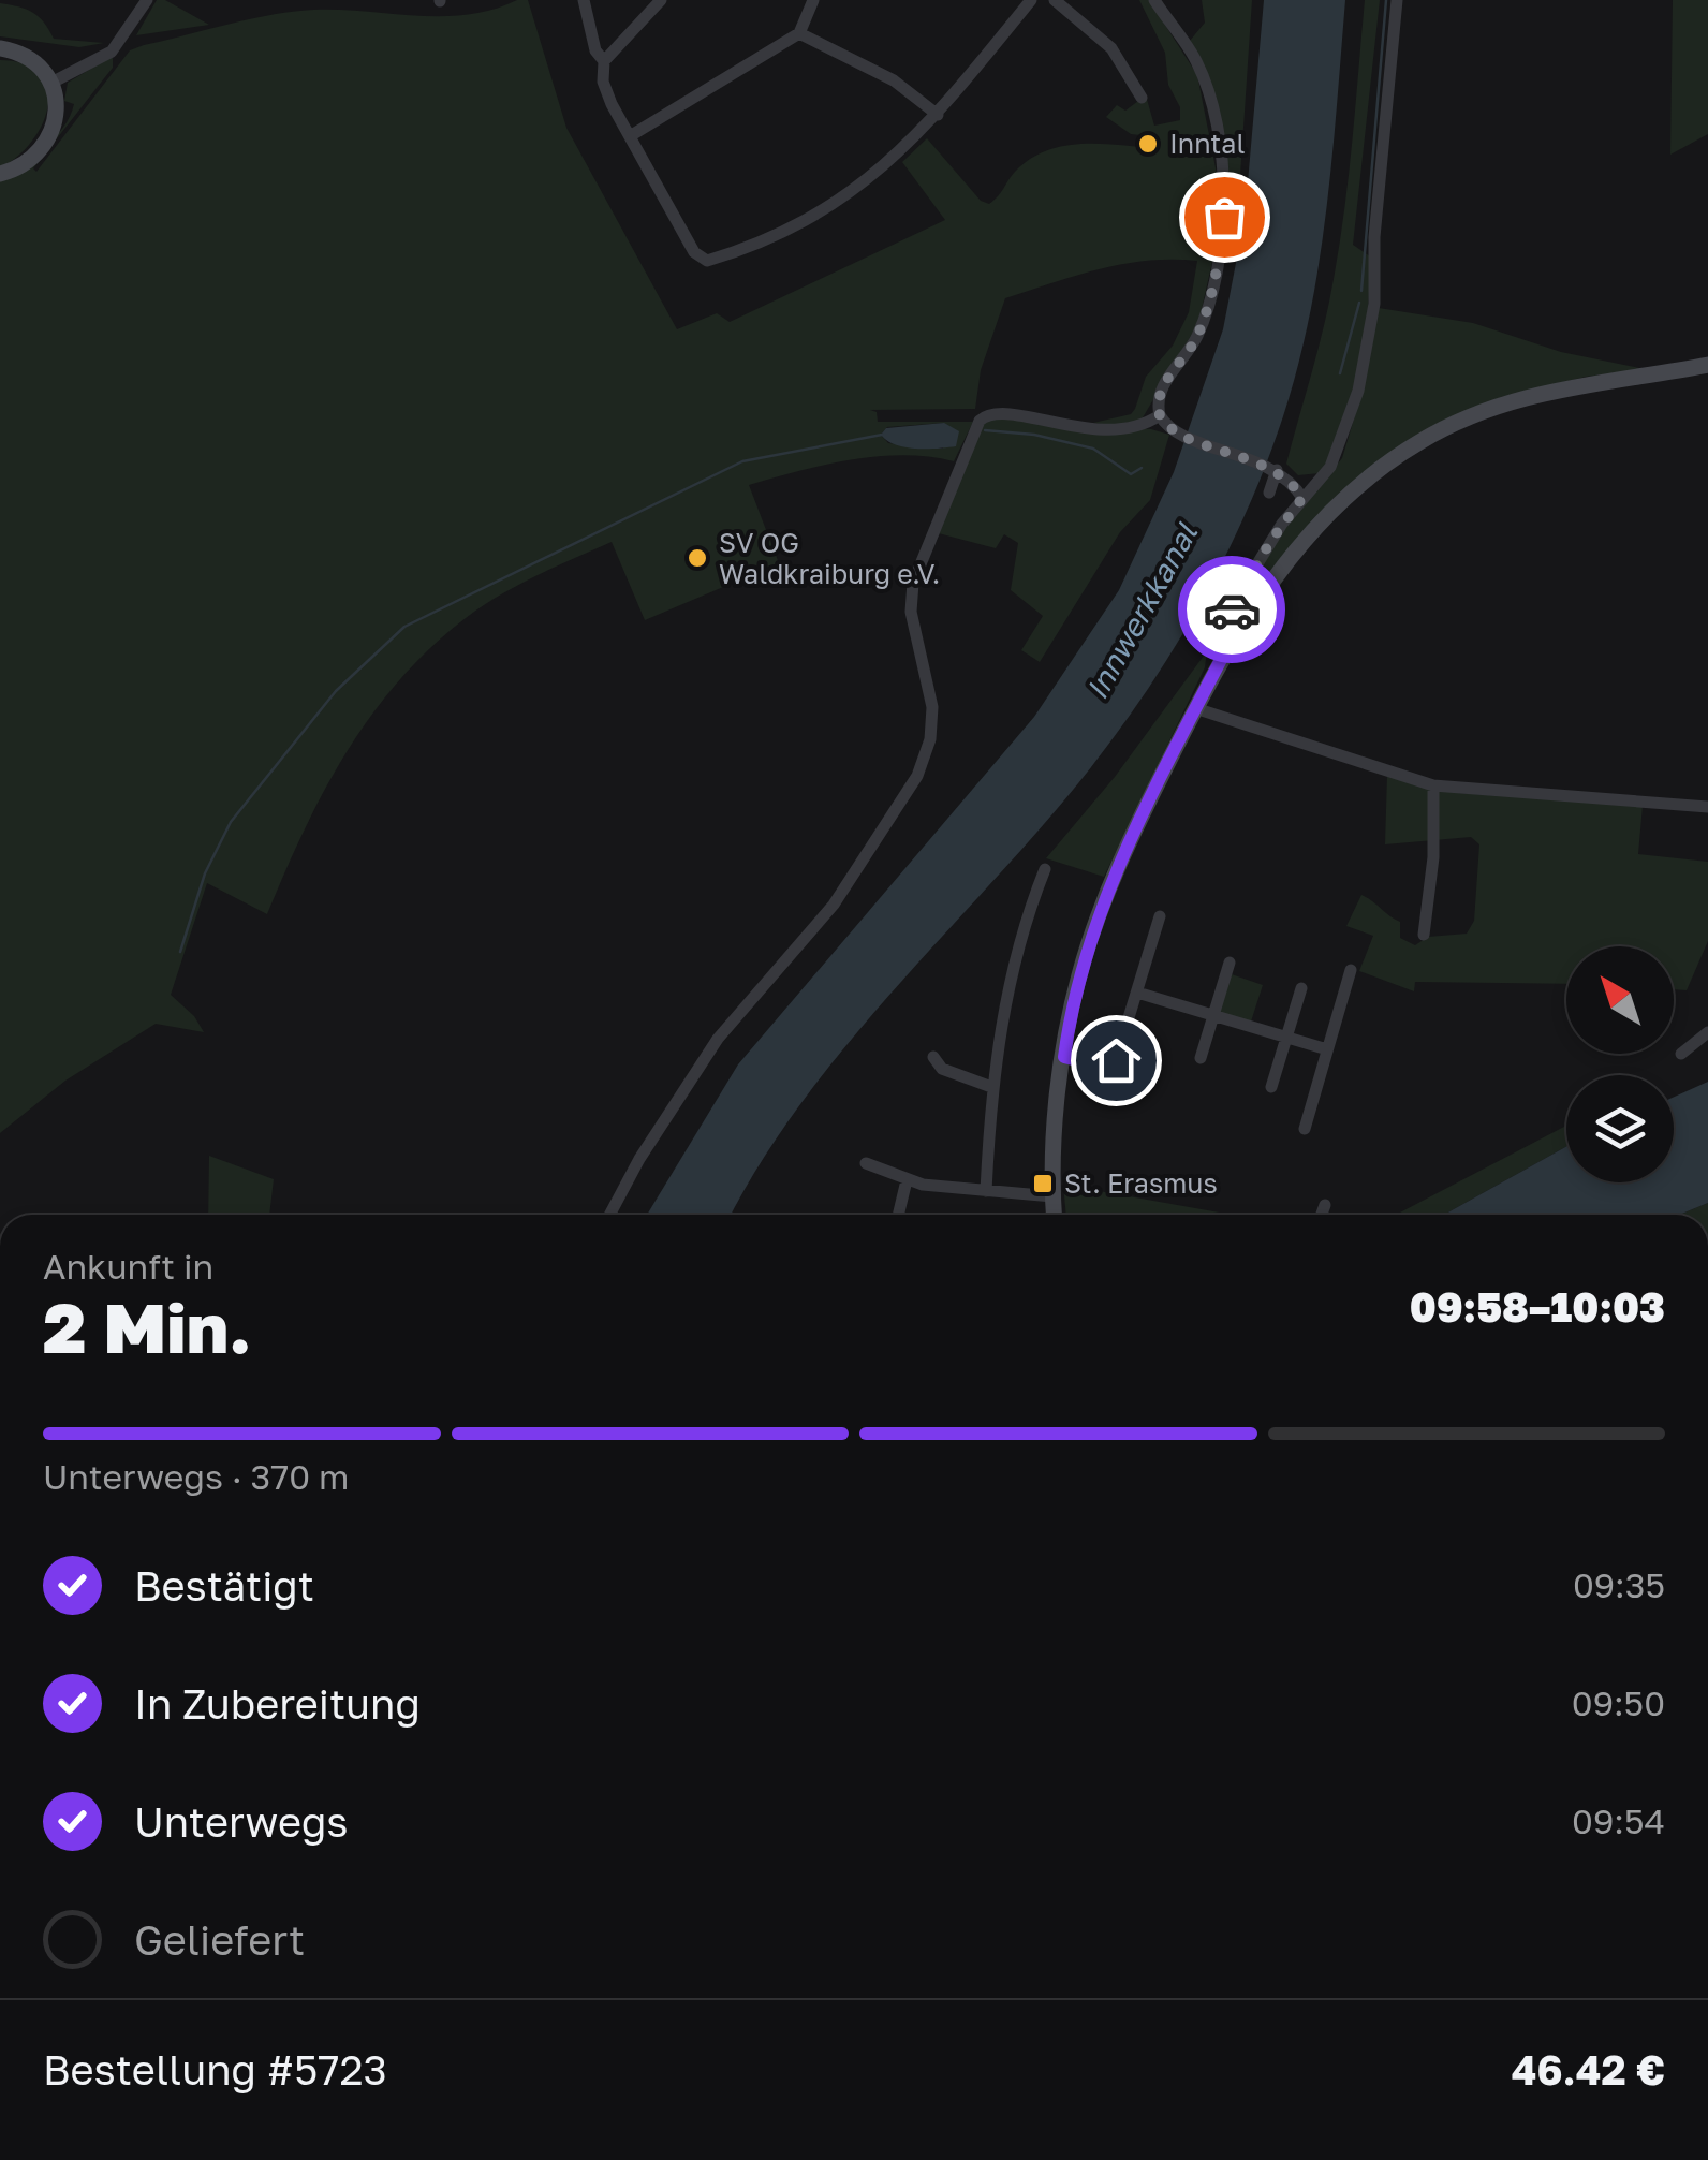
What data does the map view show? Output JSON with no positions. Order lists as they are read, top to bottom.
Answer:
{
  "water": ["Innwerkkanal"],
  "places": {
    "other": ["Inntal", "SV OG Waldkraiburg e.V."],
    "transit": ["St. Erasmus"]
  },
  "north": "top left",
  "page": {
    "heading": ["2 Min.", "Ankunft in", "09:58–10:03"],
    "panel": ["Bestellung #5723", "46.42 €"],
    "bar": "Unterwegs · 370 m",
    "list": [
      ["Bestätigt", "09:35"],
      ["In Zubereitung", "09:50"],
      ["Unterwegs", "09:54"],
      "Geliefert"
    ]
  }
}
